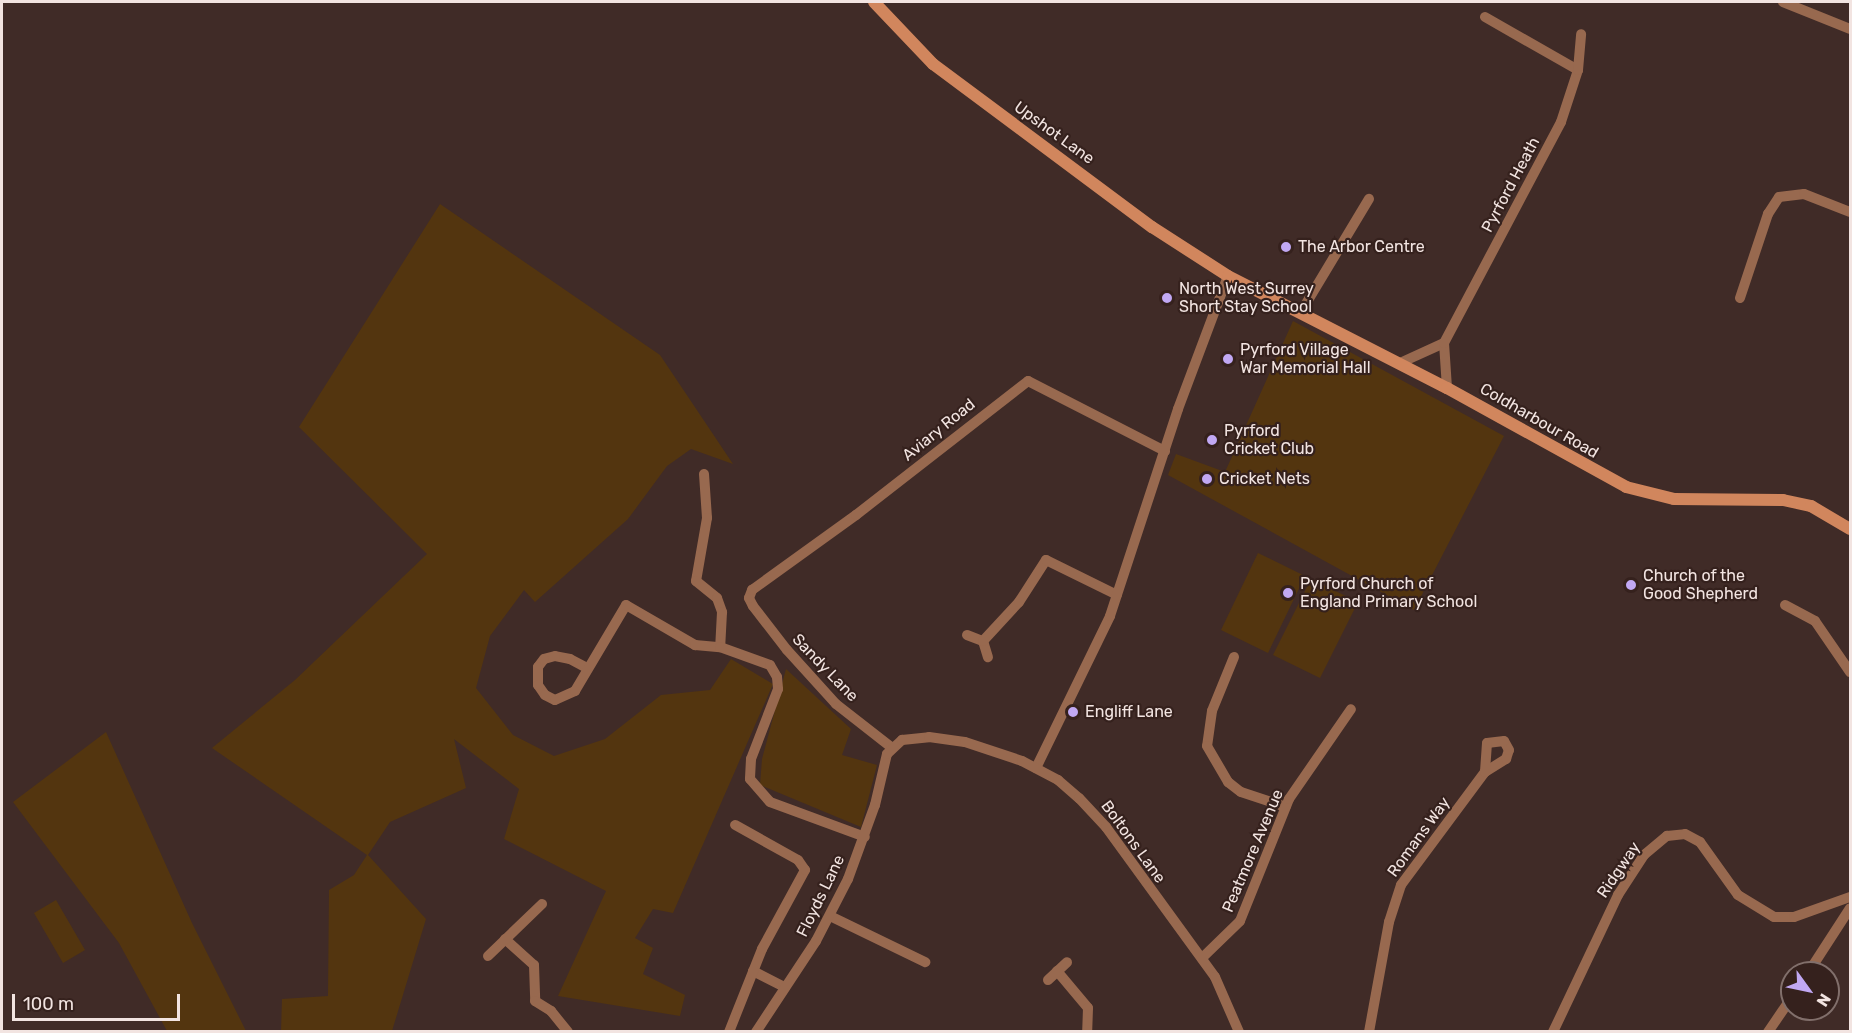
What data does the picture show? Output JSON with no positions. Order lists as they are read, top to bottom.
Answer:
{
  "streets": {
    "main road": ["Upshot Lane", "Coldharbour Road"],
    "street": [
      "Pyrford Heath",
      "Aviary Road",
      "Sandy Lane",
      "Romans Way",
      "Boltons Lane",
      "Peatmore Avenue",
      "Ridgway",
      "Floyds Lane"
    ]
  },
  "crossings": [
    ["Upshot Lane", "Coldharbour Road"],
    ["Aviary Road", "Sandy Lane"],
    ["Sandy Lane", "Boltons Lane"],
    ["Sandy Lane", "Floyds Lane"],
    ["Boltons Lane", "Peatmore Avenue"],
    ["Boltons Lane", "Floyds Lane"]
  ],
  "places": [
    "The Arbor Centre",
    "North West Surrey Short Stay School",
    "Pyrford Village War Memorial Hall",
    "Pyrford Cricket Club",
    "Cricket Nets",
    "Church of the Good Shepherd",
    "Pyrford Church of England Primary School",
    "Engliff Lane"
  ],
  "scale_bar": "100 m",
  "north": "bottom right"
}
